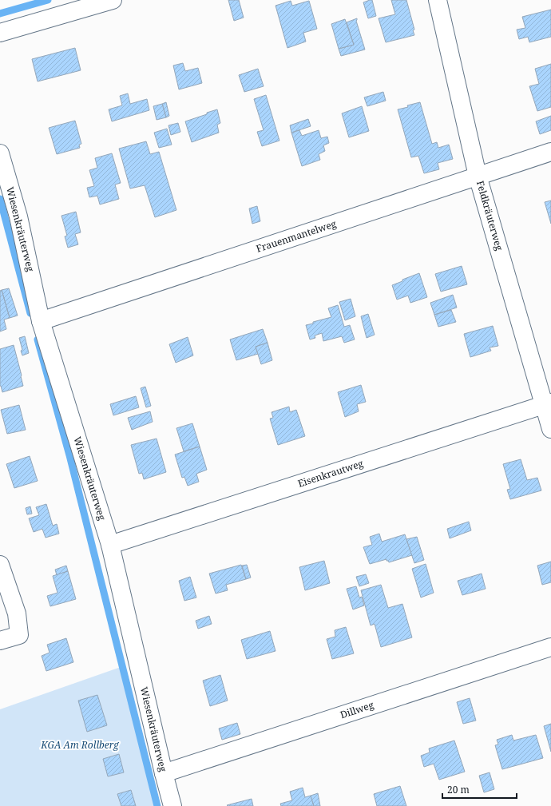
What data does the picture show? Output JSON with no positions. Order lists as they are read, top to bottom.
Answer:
{
  "streets": {
    "lane": [
      "Feldkräuterweg",
      "Wiesenkräuterweg",
      "Frauenmantelweg",
      "Eisenkrautweg",
      "Dillweg"
    ]
  },
  "crossings": [
    ["Feldkräuterweg", "Frauenmantelweg"],
    ["Feldkräuterweg", "Eisenkrautweg"],
    ["Wiesenkräuterweg", "Frauenmantelweg"],
    ["Wiesenkräuterweg", "Eisenkrautweg"],
    ["Wiesenkräuterweg", "Dillweg"]
  ],
  "parks": ["KGA Am Rollberg"],
  "scale_bar": "20 m"
}
